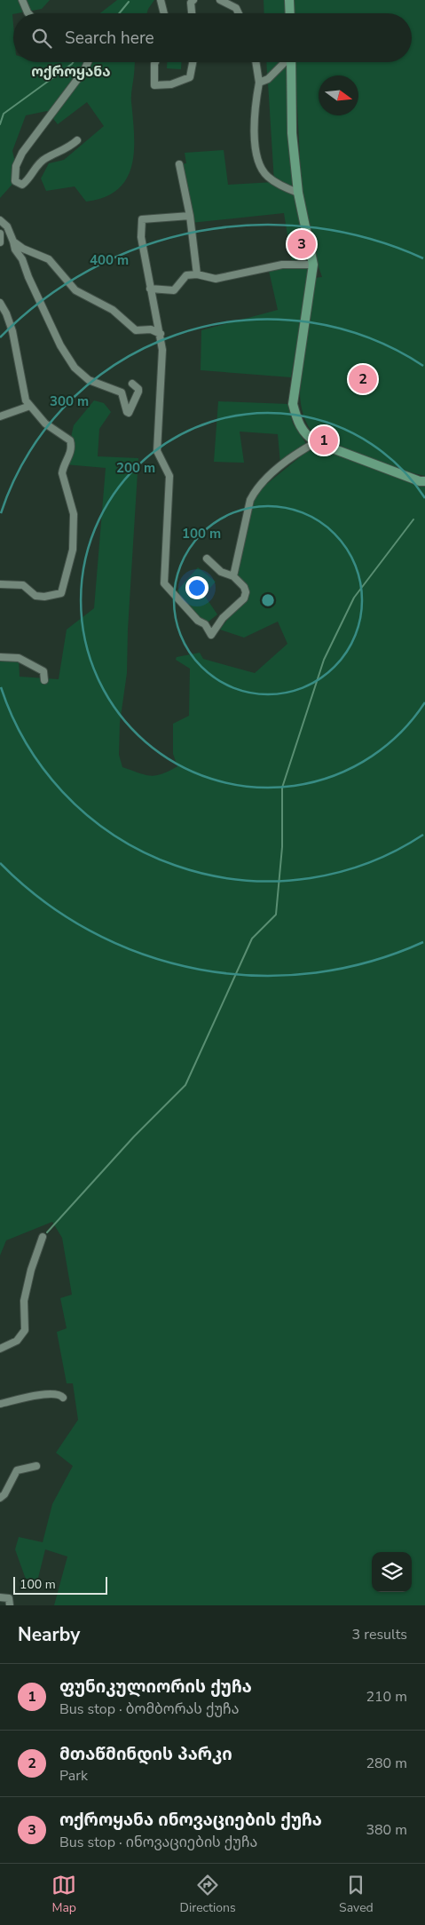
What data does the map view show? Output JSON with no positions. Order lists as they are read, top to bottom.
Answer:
{
  "districts": ["ოქროყანა"],
  "scale_bar": "100 m",
  "north": "right",
  "page": {
    "search": "Search here",
    "pins": ["3", "2", "1"],
    "scale": "100 m",
    "heading": ["Nearby", "3 results"],
    "list": [
      {
        "mark": "1",
        "name": "ფუნიკულიორის ქუჩა",
        "note": "Bus stop · ბომბორას ქუჩა",
        "value": "210 m"
      },
      {
        "mark": "2",
        "name": "მთაწმინდის პარკი",
        "note": "Park",
        "value": "280 m"
      },
      {
        "mark": "3",
        "name": "ოქროყანა ინოვაციების ქუჩა",
        "note": "Bus stop · ინოვაციების ქუჩა",
        "value": "380 m"
      }
    ],
    "nav": ["Map", "Directions", "Saved"]
  },
  "rings": [
    "400 m",
    "300 m",
    "200 m",
    "100 m"
  ]
}
